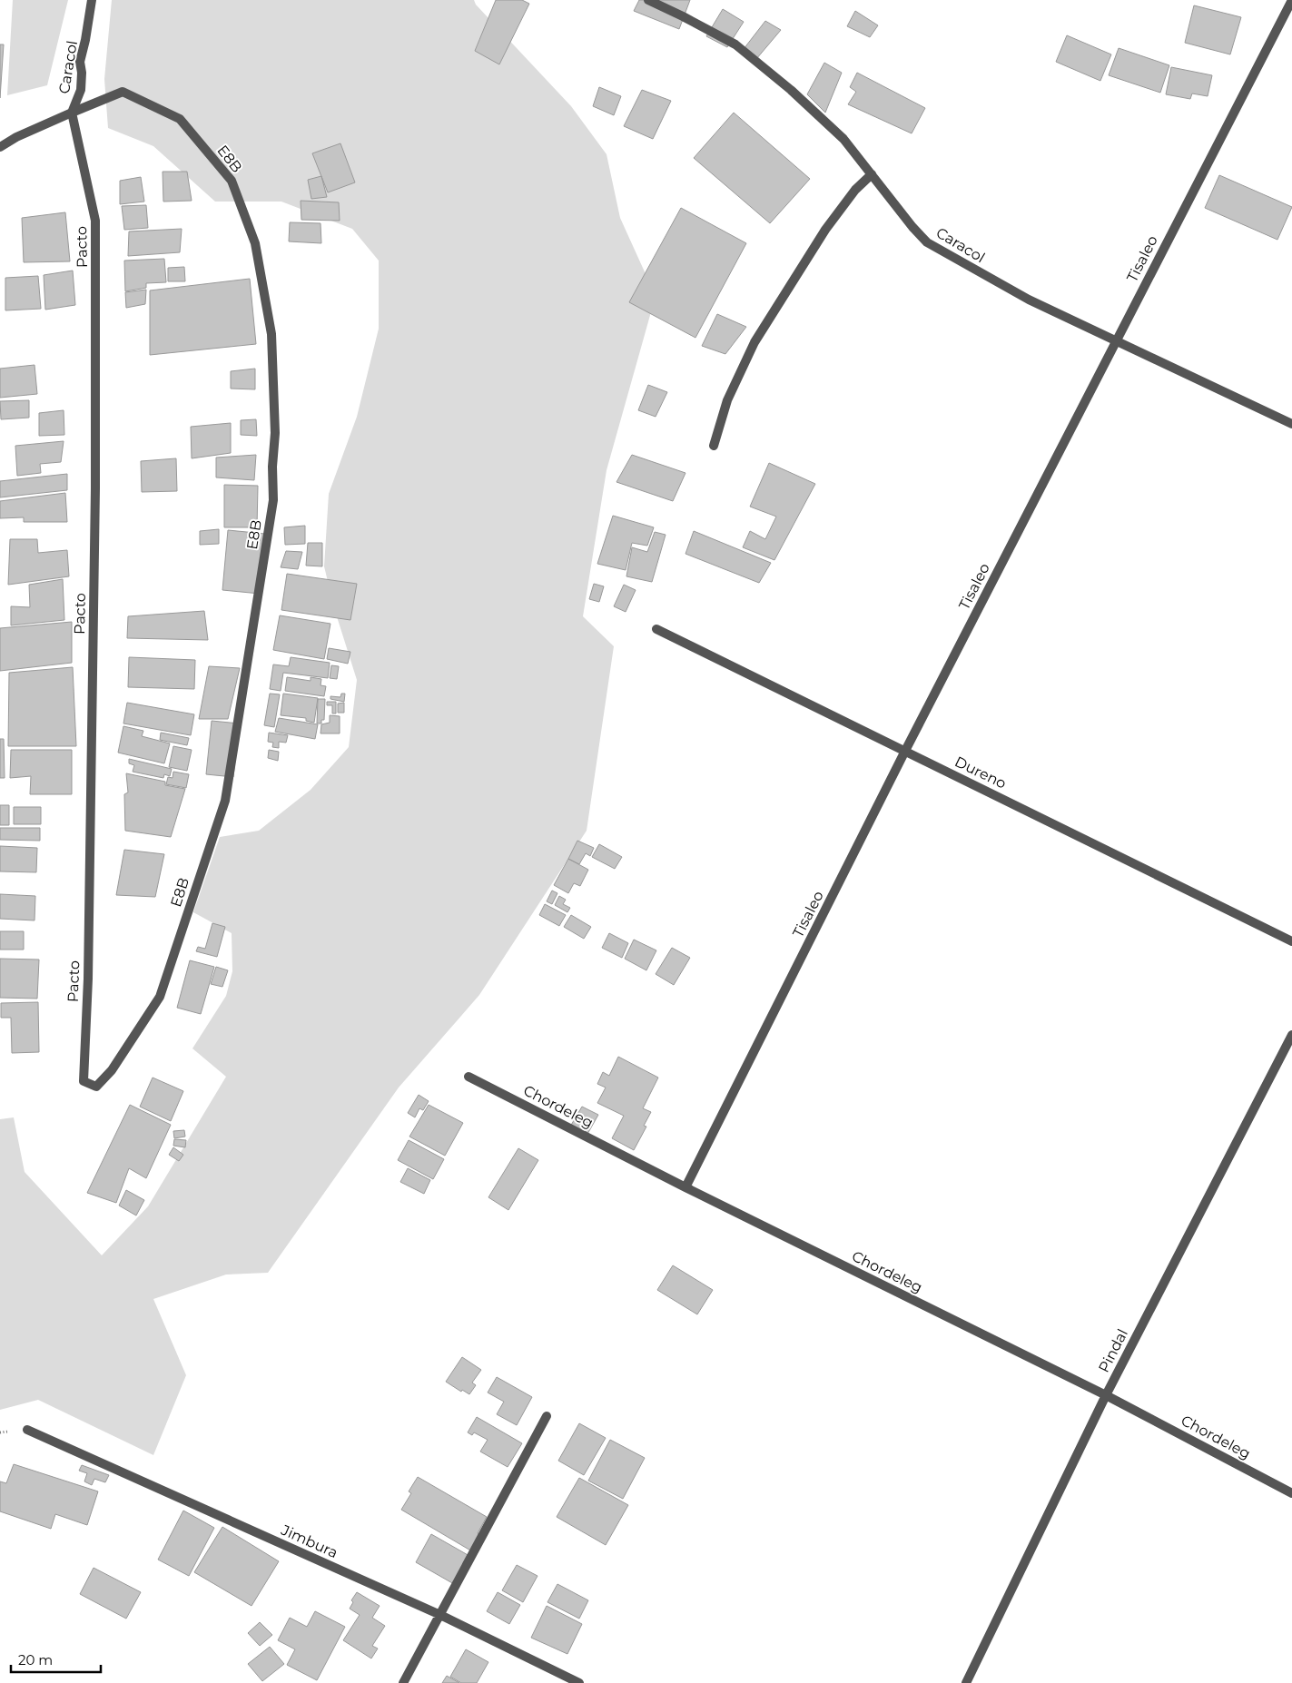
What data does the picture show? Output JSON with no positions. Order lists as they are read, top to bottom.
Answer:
{
  "streets": {
    "street": [
      "Caracol",
      "E8B",
      "Pacto",
      "Tisaleo",
      "Dureno",
      "Chordeleg",
      "Pindal",
      "Jimbura"
    ]
  },
  "crossings": [
    ["Caracol", "E8B"],
    ["Caracol", "Pacto"],
    ["Caracol", "Tisaleo"],
    ["E8B", "Pacto"],
    ["Tisaleo", "Dureno"],
    ["Tisaleo", "Chordeleg"],
    ["Chordeleg", "Pindal"]
  ],
  "scale_bar": "20 m"
}
